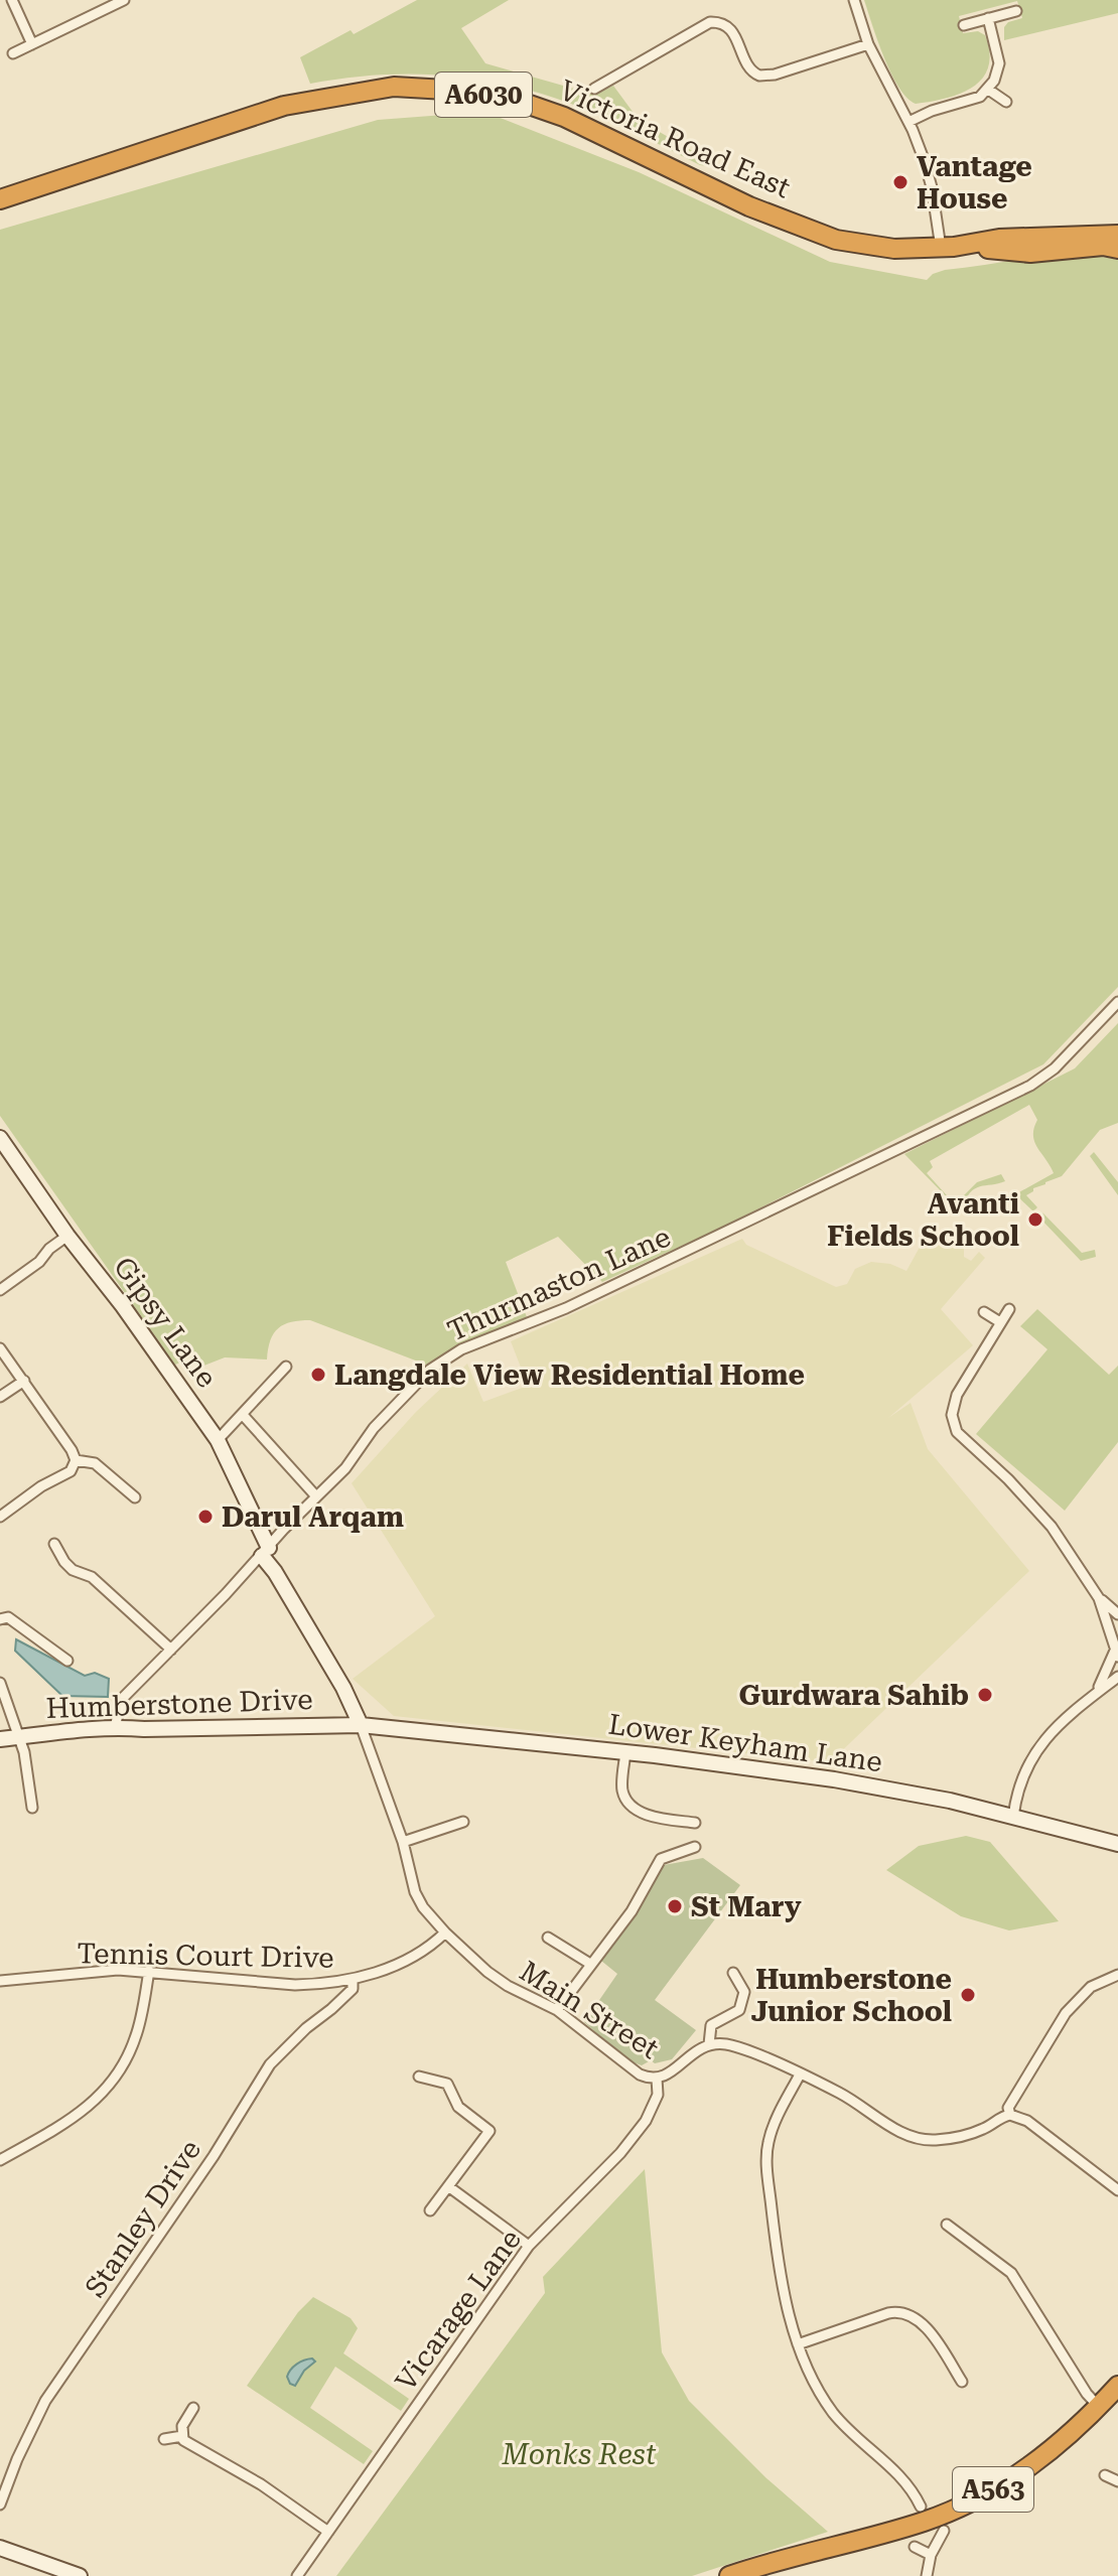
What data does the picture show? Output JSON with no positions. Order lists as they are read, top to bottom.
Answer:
{
  "streets": {
    "highway": ["A6030", "Victoria Road East", "A563"],
    "street": [
      "Thurmaston Lane",
      "Gipsy Lane",
      "Humberstone Drive",
      "Lower Keyham Lane",
      "Tennis Court Drive",
      "Main Street",
      "Stanley Drive",
      "Vicarage Lane"
    ]
  },
  "crossings": [
    ["Thurmaston Lane", "Gipsy Lane"],
    ["Thurmaston Lane", "Humberstone Drive"],
    ["Gipsy Lane", "Humberstone Drive"],
    ["Gipsy Lane", "Lower Keyham Lane"],
    ["Gipsy Lane", "Main Street"],
    ["Humberstone Drive", "Lower Keyham Lane"],
    ["Humberstone Drive", "Main Street"],
    ["Lower Keyham Lane", "Main Street"],
    ["Tennis Court Drive", "Main Street"],
    ["Tennis Court Drive", "Stanley Drive"],
    ["Main Street", "Vicarage Lane"]
  ],
  "parks": ["Monks Rest"],
  "places": [
    "Vantage House",
    "Avanti Fields School",
    "Langdale View Residential Home",
    "Darul Arqam",
    "Gurdwara Sahib",
    "St Mary",
    "Humberstone Junior School"
  ]
}
